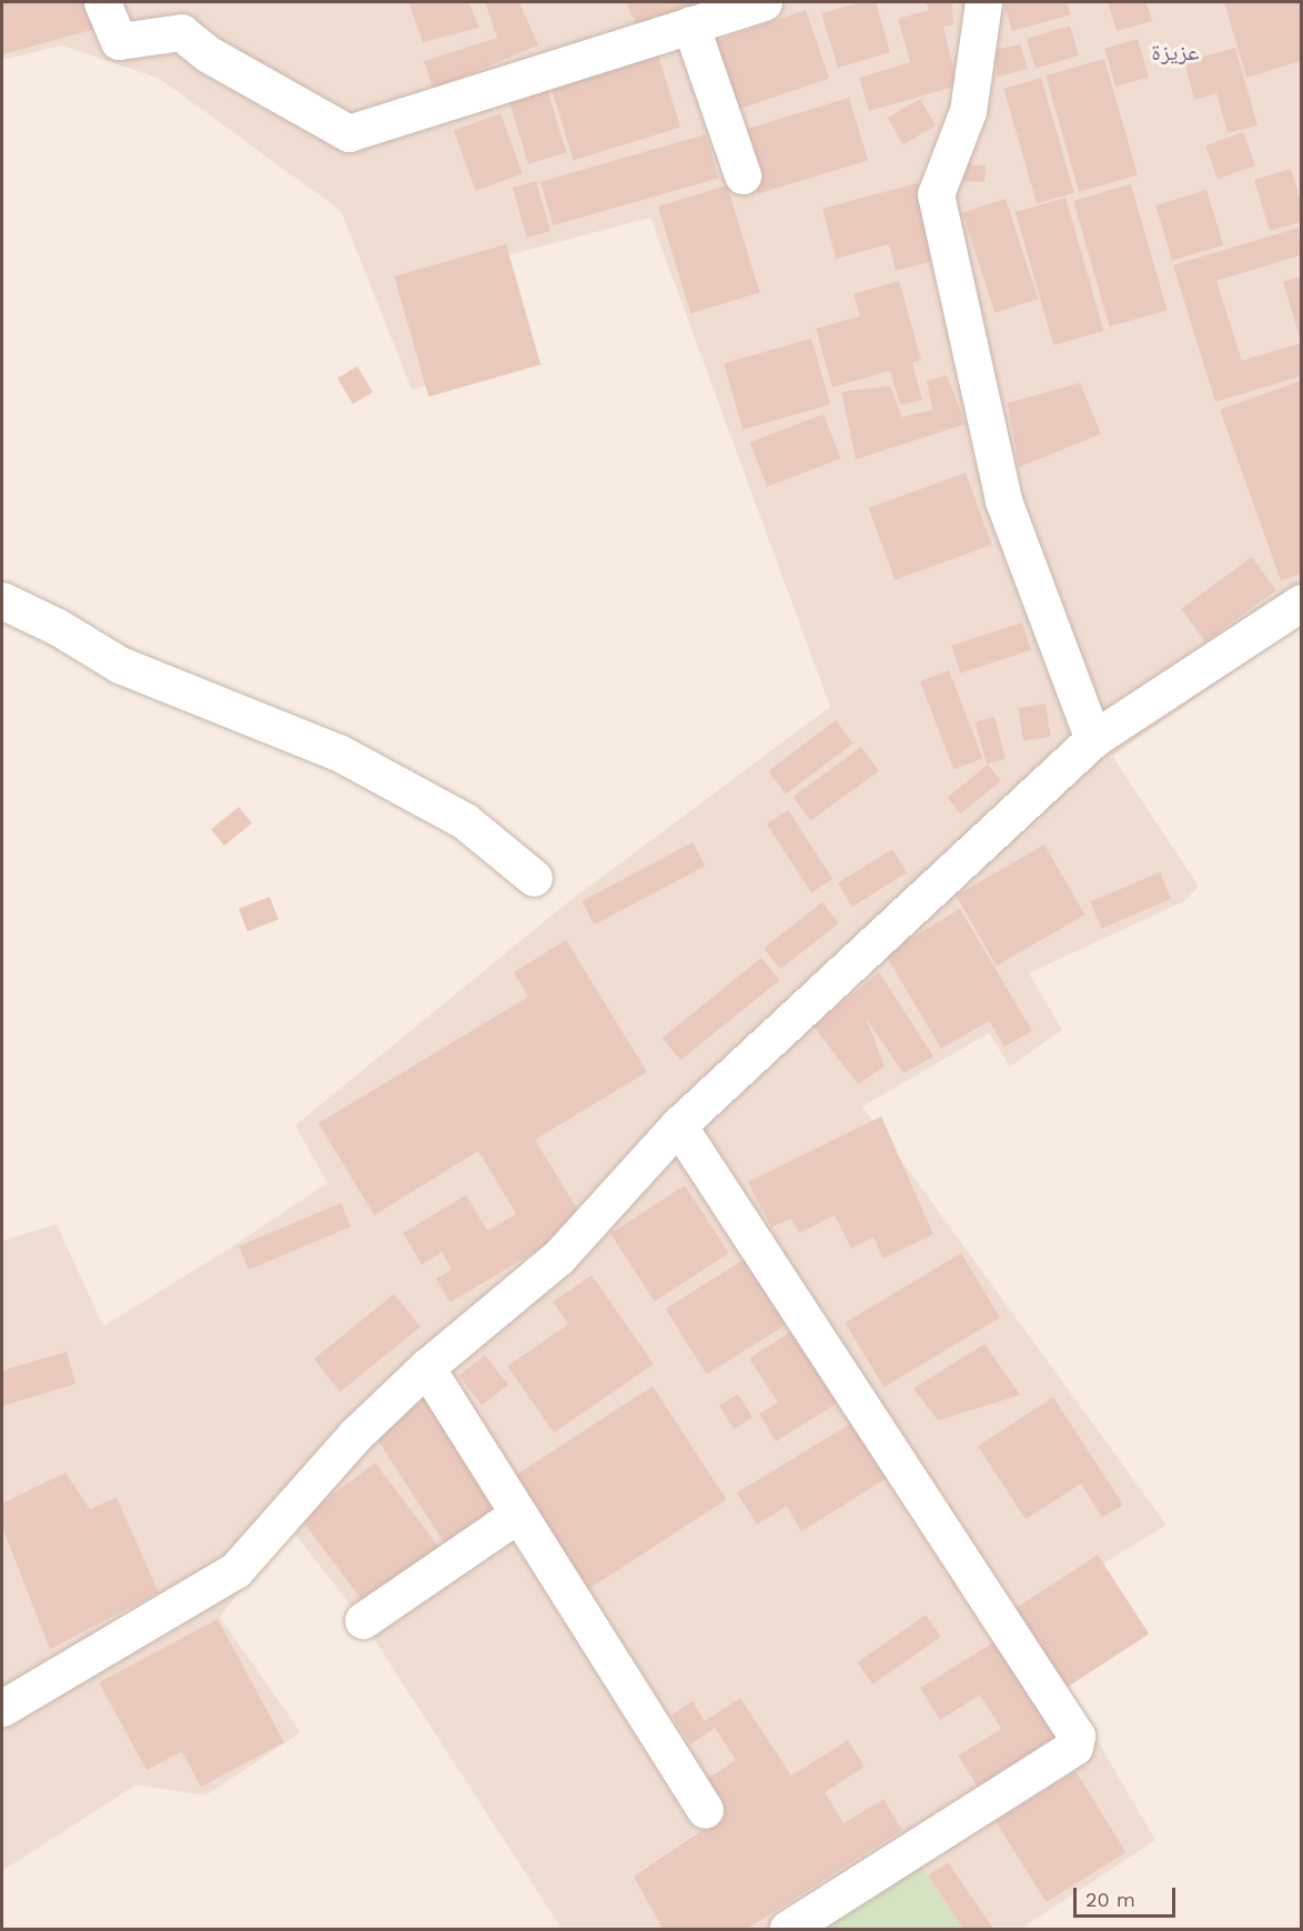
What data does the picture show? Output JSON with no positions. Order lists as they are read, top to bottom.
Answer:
{
  "districts": ["عزيزة"],
  "scale_bar": "20 m"
}
